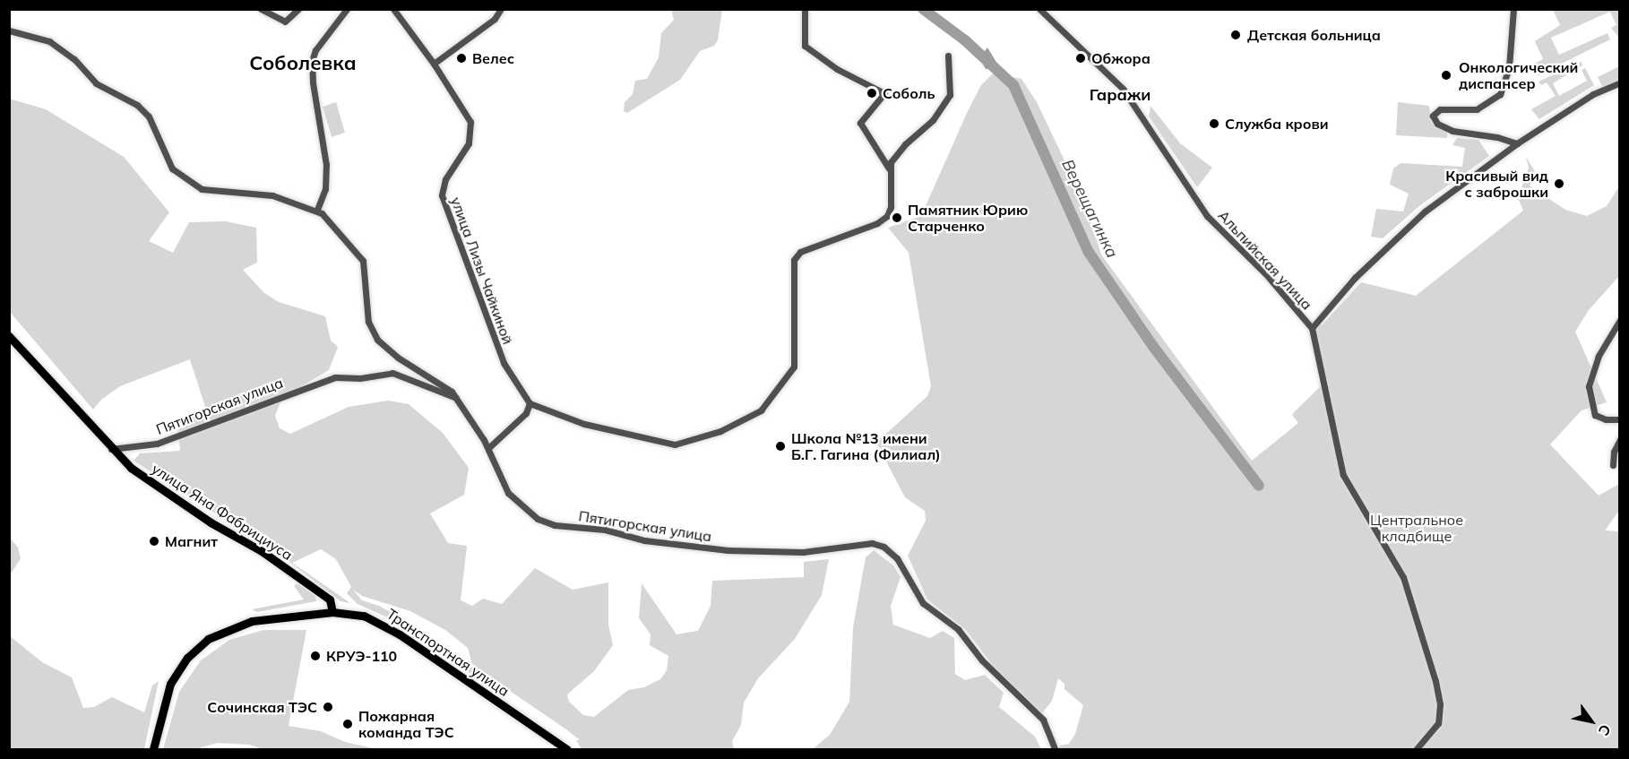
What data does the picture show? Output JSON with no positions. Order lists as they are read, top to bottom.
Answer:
{
  "streets": {
    "main road": ["улица Яна Фабрициуса", "Транспортная улица"],
    "street": ["Альпийская улица", "улица Лизы Чайкиной", "Пятигорская улица"]
  },
  "crossings": [
    ["Пятигорская улица", "улица Яна Фабрициуса"],
    ["улица Яна Фабрициуса", "Транспортная улица"]
  ],
  "districts": ["Соболевка", "Гаражи"],
  "water": ["Верещагинка"],
  "parks": ["Центральное кладбище"],
  "places": [
    "Детская больница",
    "Велес",
    "Обжора",
    "Онкологический диспансер",
    "Соболь",
    "Служба крови",
    "Красивый вид с заброшки",
    "Памятник Юрию Старченко",
    "Школа №13 имени Б.Г. Гагина (Филиал)",
    "Магнит",
    "КРУЭ-110",
    "Сочинская ТЭС",
    "Пожарная команда ТЭС"
  ],
  "north": "bottom right"
}
